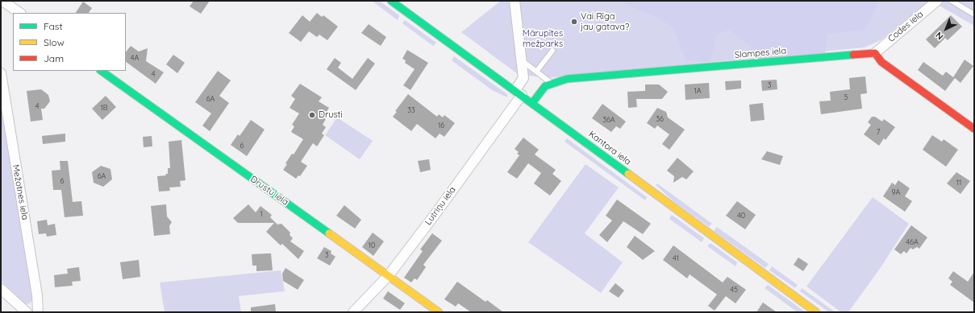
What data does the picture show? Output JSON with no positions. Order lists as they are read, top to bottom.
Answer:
{
  "streets": {
    "street": [
      "Codes iela",
      "Slampes iela",
      "Kantora iela",
      "Drustu iela",
      "Mežotnes iela",
      "Lutriņu iela"
    ]
  },
  "crossings": [
    ["Codes iela", "Slampes iela"],
    ["Slampes iela", "Kantora iela"],
    ["Kantora iela", "Lutriņu iela"],
    ["Drustu iela", "Lutriņu iela"]
  ],
  "parks": ["Mārupītes mežparks"],
  "places": ["Vai Rīga jau gatava?", "Drusti"],
  "house_numbers": [
    "4A",
    "4",
    "3",
    "1A",
    "5",
    "6A",
    "4",
    "1B",
    "33",
    "36",
    "36A",
    "16",
    "7",
    "6",
    "6A",
    "6",
    "11",
    "9A",
    "1",
    "40",
    "46A",
    "10",
    "3",
    "41",
    "45"
  ],
  "legend": ["Fast", "Slow", "Jam"],
  "north": "bottom left"
}
